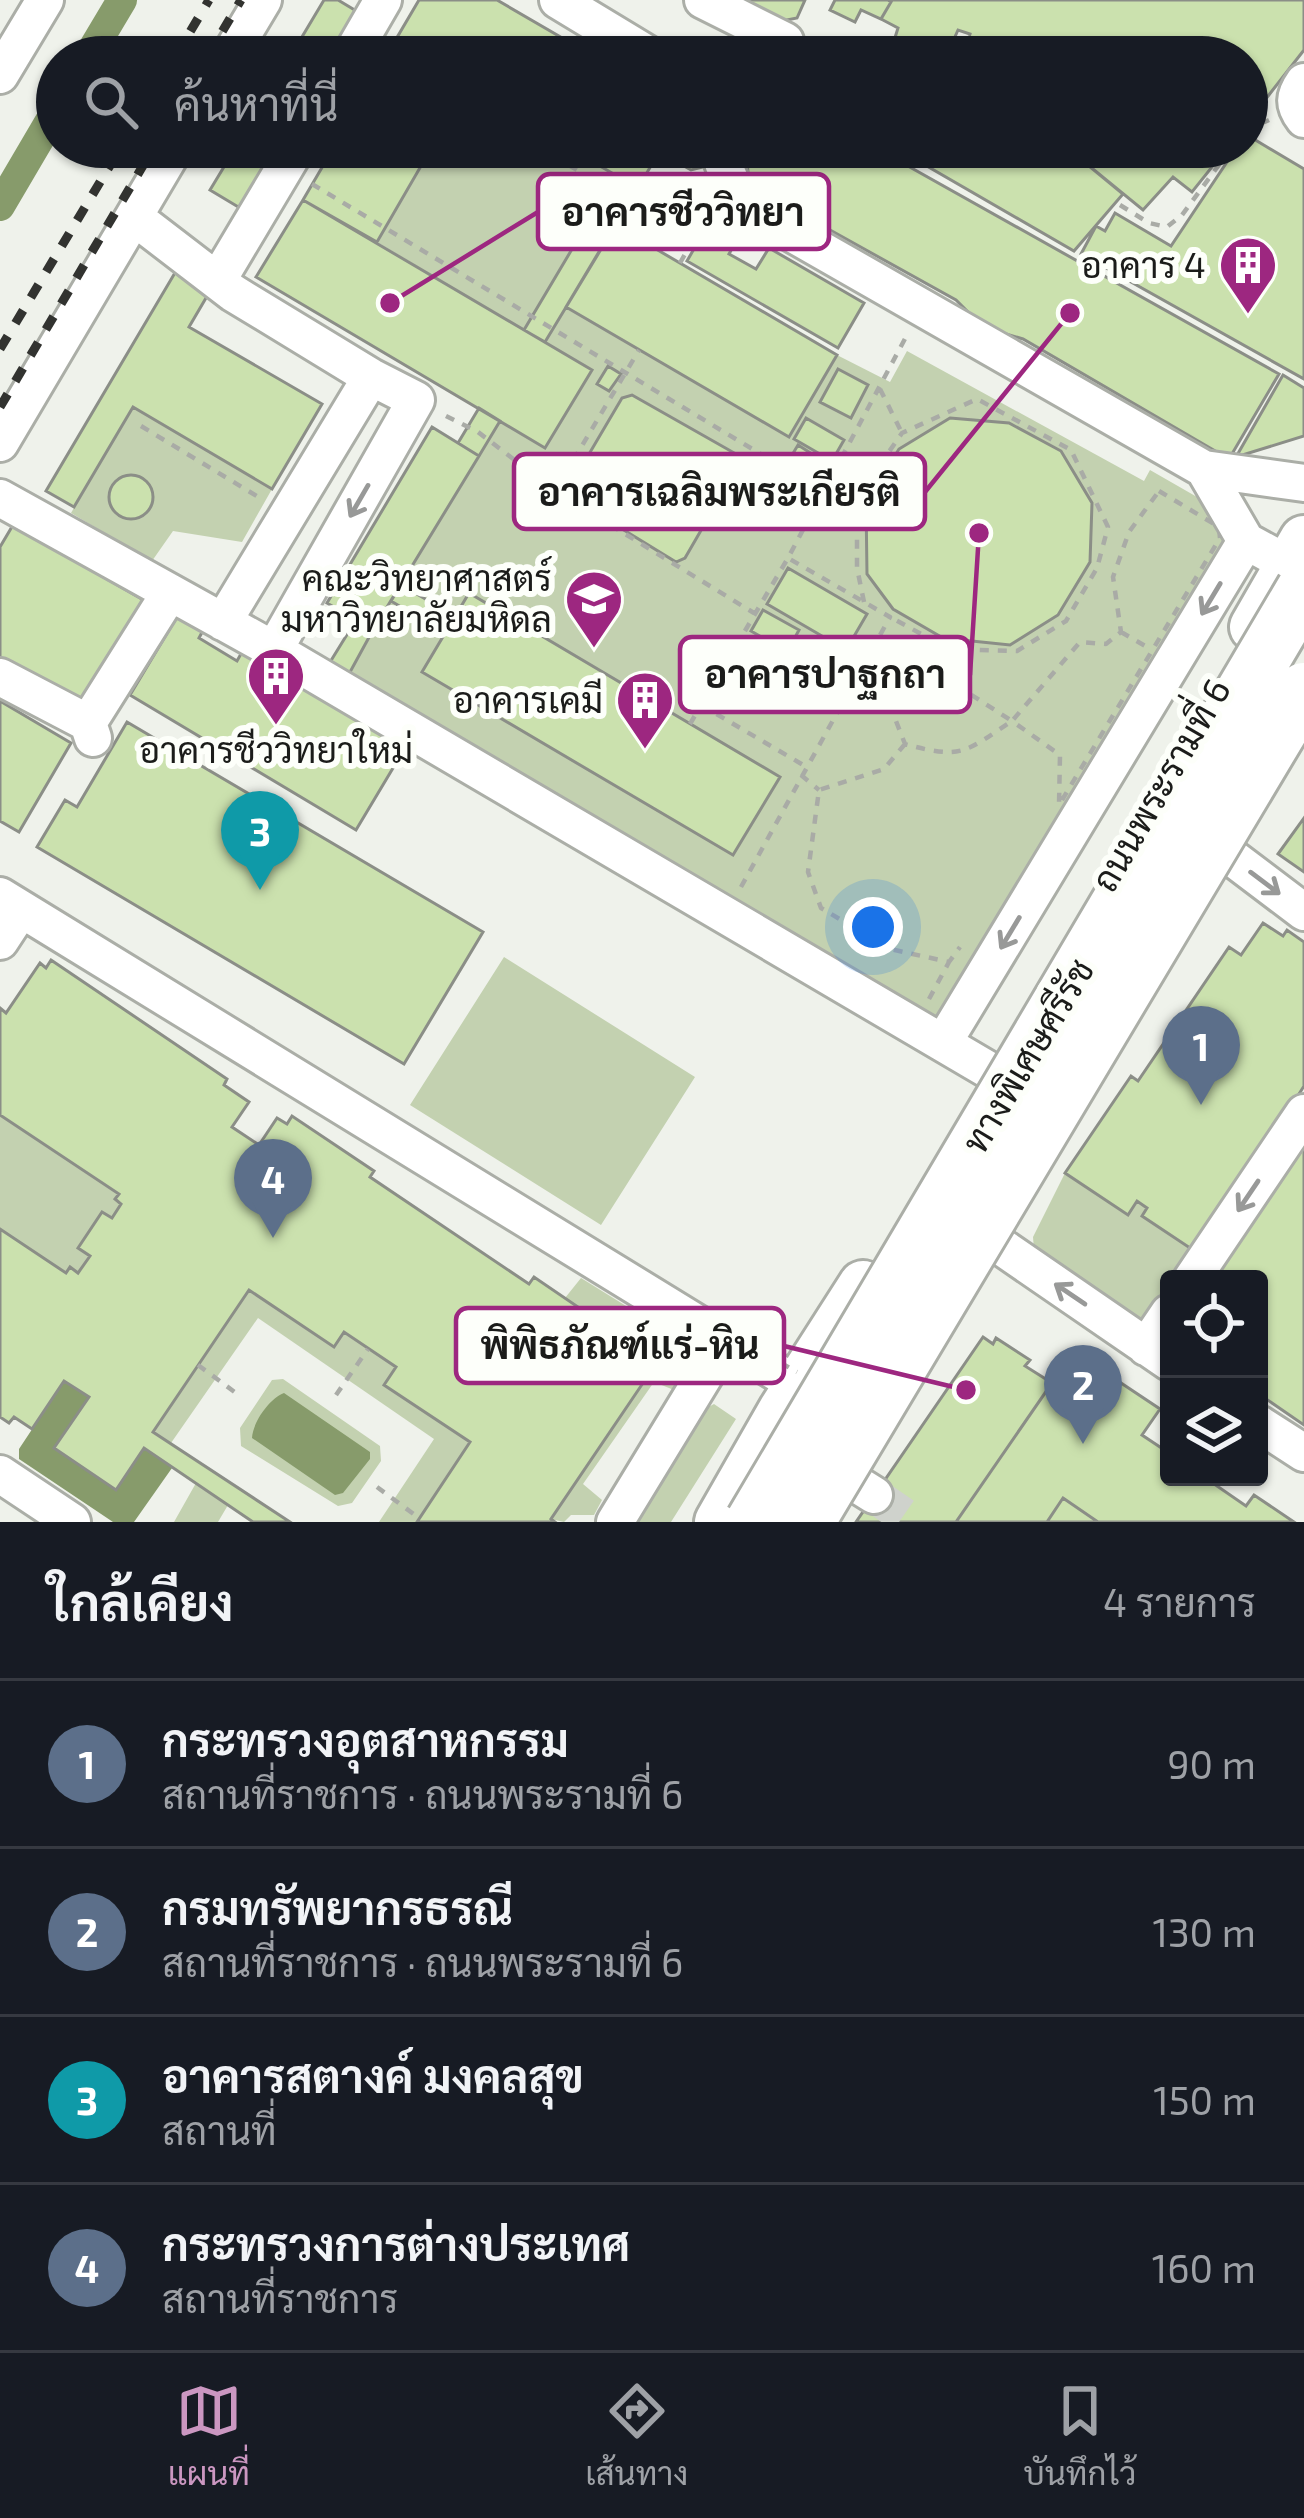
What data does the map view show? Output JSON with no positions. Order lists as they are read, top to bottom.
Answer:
{
  "streets": {
    "highway": ["ทางพิเศษศรีรัช"],
    "main road": ["ถนนพระรามที่ 6"]
  },
  "crossings": [
    ["ถนนพระรามที่ 6", "ทางพิเศษศรีรัช"]
  ],
  "places": {
    "other": [
      "อาคารชีววิทยา",
      "อาคารเฉลิมพระเกียรติ",
      "อาคารปาฐกถา",
      "พิพิธภัณฑ์แร่-หิน"
    ],
    "building": ["อาคาร 4", "อาคารชีววิทยาใหม่", "อาคารเคมี"],
    "school or university": ["คณะวิทยาศาสตร์ มหาวิทยาลัยมหิดล"]
  },
  "page": {
    "search": "ค้นหาที่นี่",
    "pins": [
      "3",
      "1",
      "4",
      "2"
    ],
    "heading": ["ใกล้เคียง", "4 รายการ"],
    "list": [
      {
        "mark": "1",
        "name": "กระทรวงอุตสาหกรรม",
        "note": "สถานที่ราชการ · ถนนพระรามที่ 6",
        "value": "90 m"
      },
      {
        "mark": "2",
        "name": "กรมทรัพยากรธรณี",
        "note": "สถานที่ราชการ · ถนนพระรามที่ 6",
        "value": "130 m"
      },
      {
        "mark": "3",
        "name": "อาคารสตางค์ มงคลสุข",
        "note": "สถานที่",
        "value": "150 m"
      },
      {
        "mark": "4",
        "name": "กระทรวงการต่างประเทศ",
        "note": "สถานที่ราชการ",
        "value": "160 m"
      }
    ],
    "nav": ["แผนที่", "เส้นทาง", "บันทึกไว้"]
  }
}
